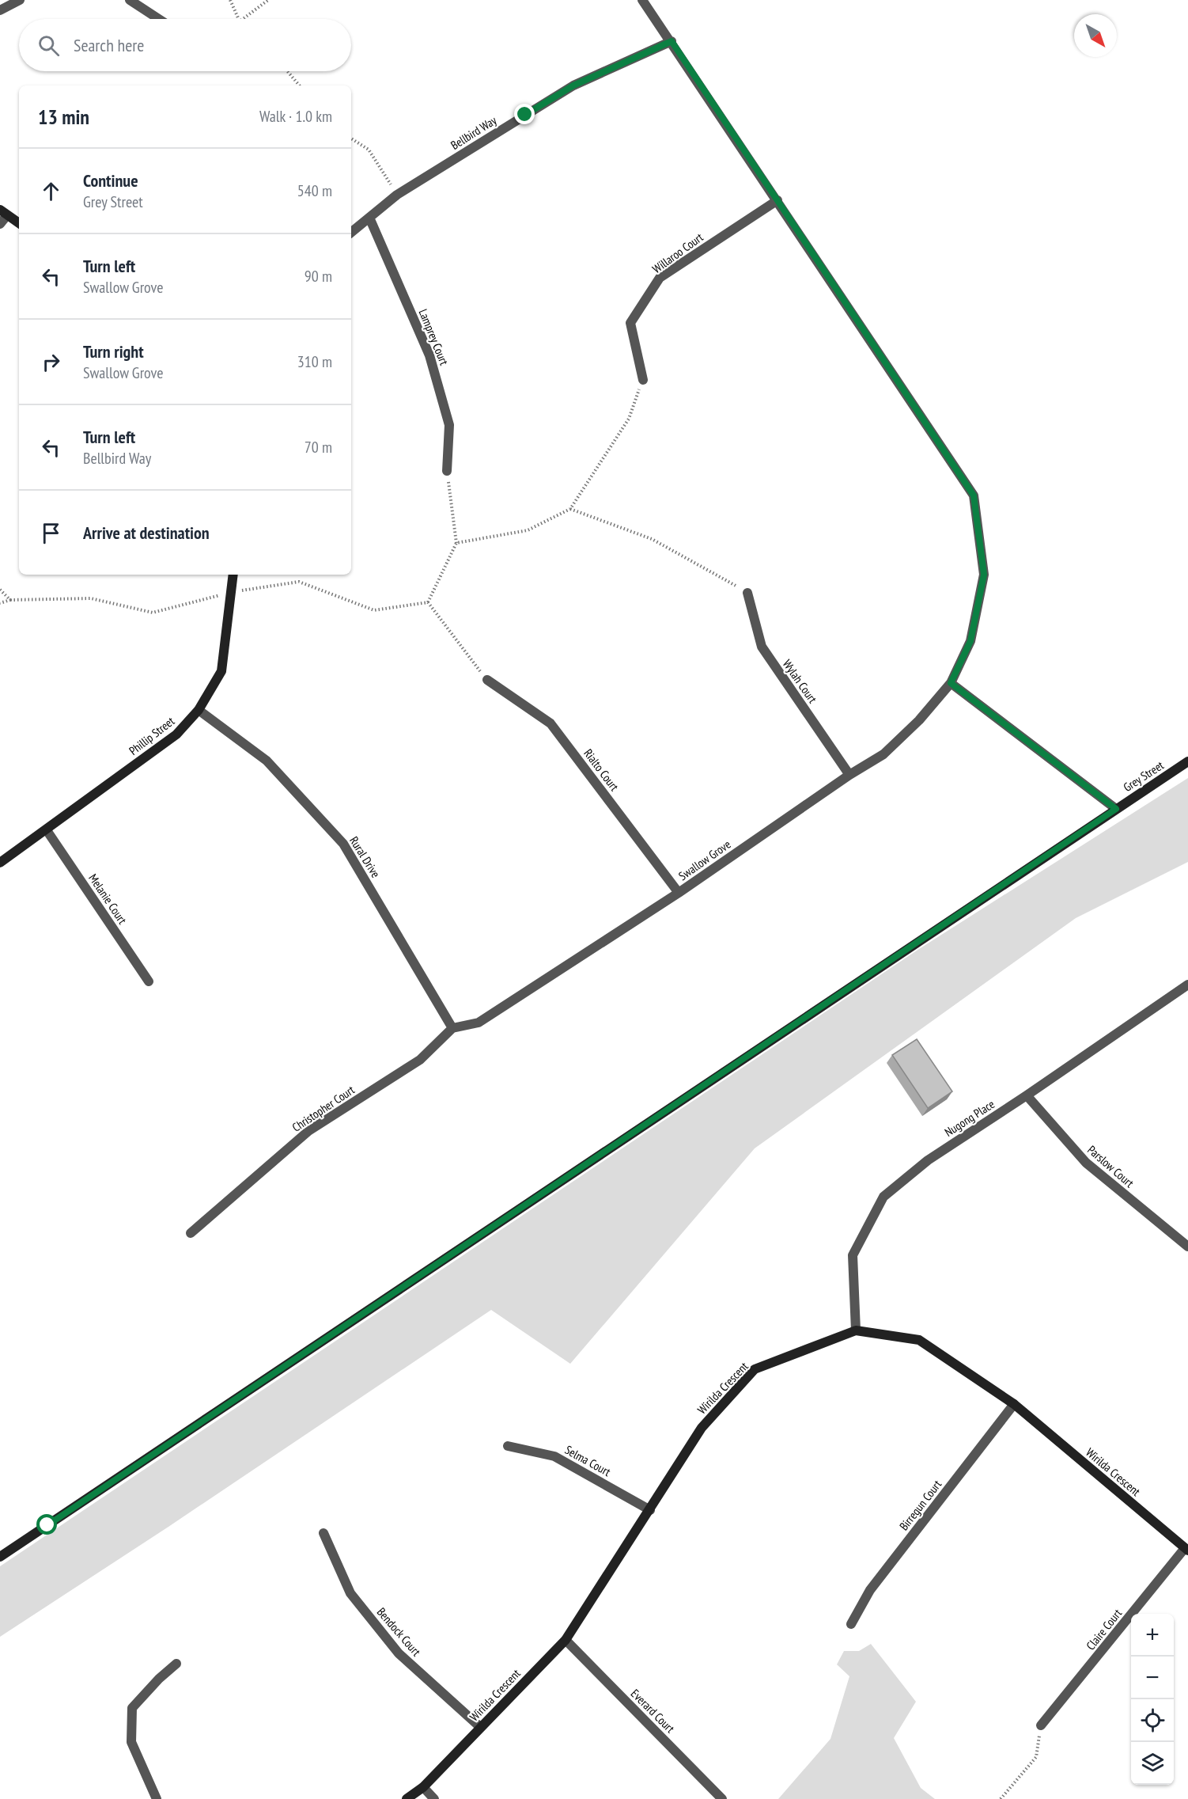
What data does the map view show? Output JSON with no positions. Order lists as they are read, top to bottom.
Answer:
{
  "streets": {
    "street": [
      "Bellbird Way",
      "Willaroo Court",
      "Lamprey Court",
      "Wylah Court",
      "Phillip Street",
      "Rialto Court",
      "Grey Street",
      "Rural Drive",
      "Swallow Grove",
      "Melanie Court",
      "Christopher Court",
      "Nugong Place",
      "Parslow Court",
      "Wirilda Crescent",
      "Selma Court",
      "Birregun Court",
      "Claire Court",
      "Bendock Court",
      "Everard Court"
    ]
  },
  "crossings": [
    ["Bellbird Way", "Lamprey Court"],
    ["Bellbird Way", "Swallow Grove"],
    ["Willaroo Court", "Swallow Grove"],
    ["Wylah Court", "Swallow Grove"],
    ["Phillip Street", "Rural Drive"],
    ["Phillip Street", "Melanie Court"],
    ["Rialto Court", "Swallow Grove"],
    ["Rural Drive", "Swallow Grove"],
    ["Rural Drive", "Christopher Court"],
    ["Swallow Grove", "Christopher Court"],
    ["Nugong Place", "Parslow Court"],
    ["Nugong Place", "Wirilda Crescent"],
    ["Wirilda Crescent", "Selma Court"],
    ["Wirilda Crescent", "Birregun Court"],
    ["Wirilda Crescent", "Claire Court"],
    ["Wirilda Crescent", "Bendock Court"],
    ["Wirilda Crescent", "Everard Court"]
  ],
  "north": "bottom right",
  "page": {
    "search": "Search here",
    "heading": ["13 min", "Walk · 1.0 km"],
    "list": [
      ["Continue", "Grey Street", "540 m"],
      ["Turn left", "Swallow Grove", "90 m"],
      ["Turn right", "Swallow Grove", "310 m"],
      ["Turn left", "Bellbird Way", "70 m"],
      "Arrive at destination"
    ],
    "map_buttons": ["+", "−"]
  }
}
